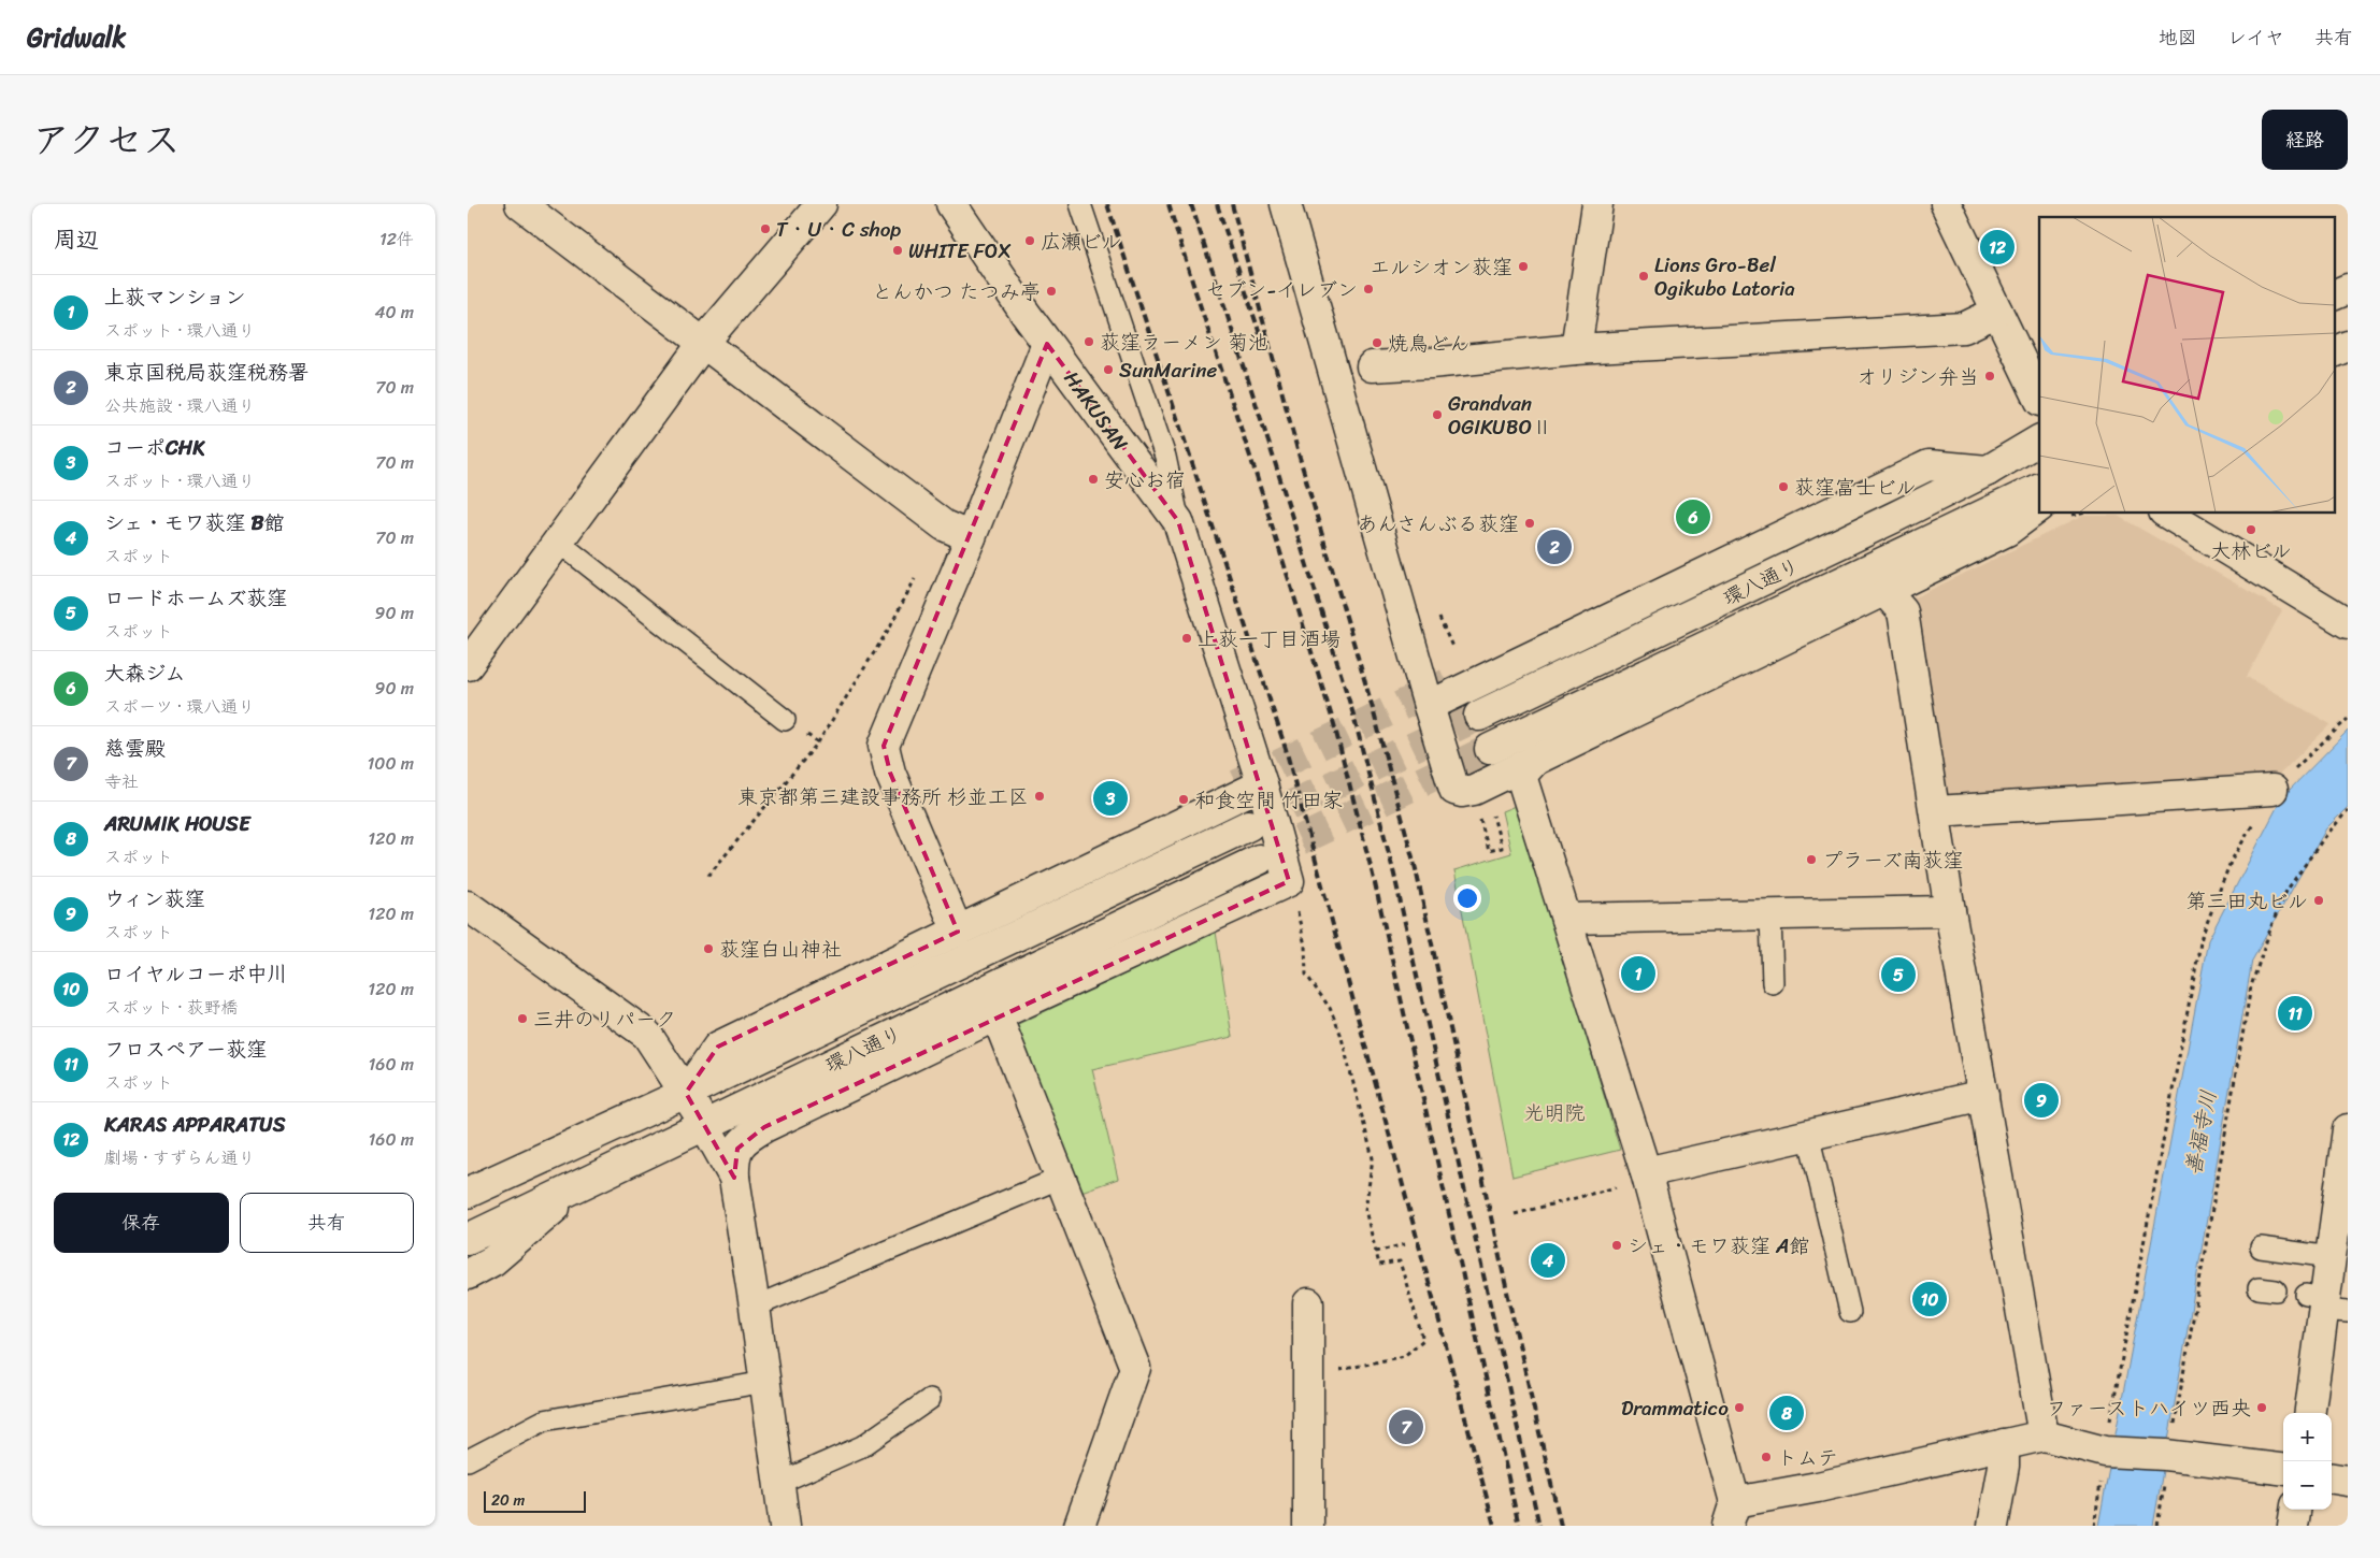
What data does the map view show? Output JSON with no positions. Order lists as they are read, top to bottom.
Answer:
{
  "streets": {
    "street": ["HAKUSAN", "環八通り"]
  },
  "water": ["善福寺川"],
  "parks": ["光明院"],
  "places": [
    "T・U・C shop",
    "広瀬ビル",
    "WHITE FOX",
    "エルシオン荻窪",
    "Lions Gro-Bel Ogikubo Latoria",
    "セブン-イレブン",
    "とんかつ たつみ亭",
    "荻窪ラーメン 菊池",
    "焼鳥どん",
    "SunMarine",
    "オリジン弁当",
    "Grandvan OGIKUBOⅡ",
    "安心お宿",
    "荻窪富士ビル",
    "あんさんぶる荻窪",
    "大林ビル",
    "上荻一丁目酒場",
    "東京都第三建設事務所 杉並工区",
    "和食空間 竹田家",
    "プラーズ南荻窪",
    "第三田丸ビル",
    "荻窪白山神社",
    "三井のリパーク",
    "シェ・モワ荻窪 A館",
    "Drammatico",
    "ファーストハイツ西央",
    "トムテ"
  ],
  "scale_bar": "20 m",
  "page": {
    "header": "Gridwalk",
    "nav": ["地図", "レイヤ", "共有"],
    "title": "アクセス",
    "buttons": [
      "経路",
      ["保存", "共有"]
    ],
    "heading": ["周辺", "12件"],
    "pins": [
      "12",
      "6",
      "2",
      "3",
      "1",
      "5",
      "11",
      "9",
      "4",
      "10",
      "8",
      "7"
    ],
    "list": [
      {
        "mark": "1",
        "name": "上荻マンション",
        "note": "スポット · 環八通り",
        "value": "40 m"
      },
      {
        "mark": "2",
        "name": "東京国税局荻窪税務署",
        "note": "公共施設 · 環八通り",
        "value": "70 m"
      },
      {
        "mark": "3",
        "name": "コーポCHK",
        "note": "スポット · 環八通り",
        "value": "70 m"
      },
      {
        "mark": "4",
        "name": "シェ・モワ荻窪 B館",
        "note": "スポット",
        "value": "70 m"
      },
      {
        "mark": "5",
        "name": "ロードホームズ荻窪",
        "note": "スポット",
        "value": "90 m"
      },
      {
        "mark": "6",
        "name": "大森ジム",
        "note": "スポーツ · 環八通り",
        "value": "90 m"
      },
      {
        "mark": "7",
        "name": "慈雲殿",
        "note": "寺社",
        "value": "100 m"
      },
      {
        "mark": "8",
        "name": "ARUMIK HOUSE",
        "note": "スポット",
        "value": "120 m"
      },
      {
        "mark": "9",
        "name": "ウィン荻窪",
        "note": "スポット",
        "value": "120 m"
      },
      {
        "mark": "10",
        "name": "ロイヤルコーポ中川",
        "note": "スポット · 荻野橋",
        "value": "120 m"
      },
      {
        "mark": "11",
        "name": "フロスペアー荻窪",
        "note": "スポット",
        "value": "160 m"
      },
      {
        "mark": "12",
        "name": "KARAS APPARATUS",
        "note": "劇場 · すずらん通り",
        "value": "160 m"
      }
    ],
    "map_buttons": ["+", "−"],
    "scale": "20 m"
  }
}
